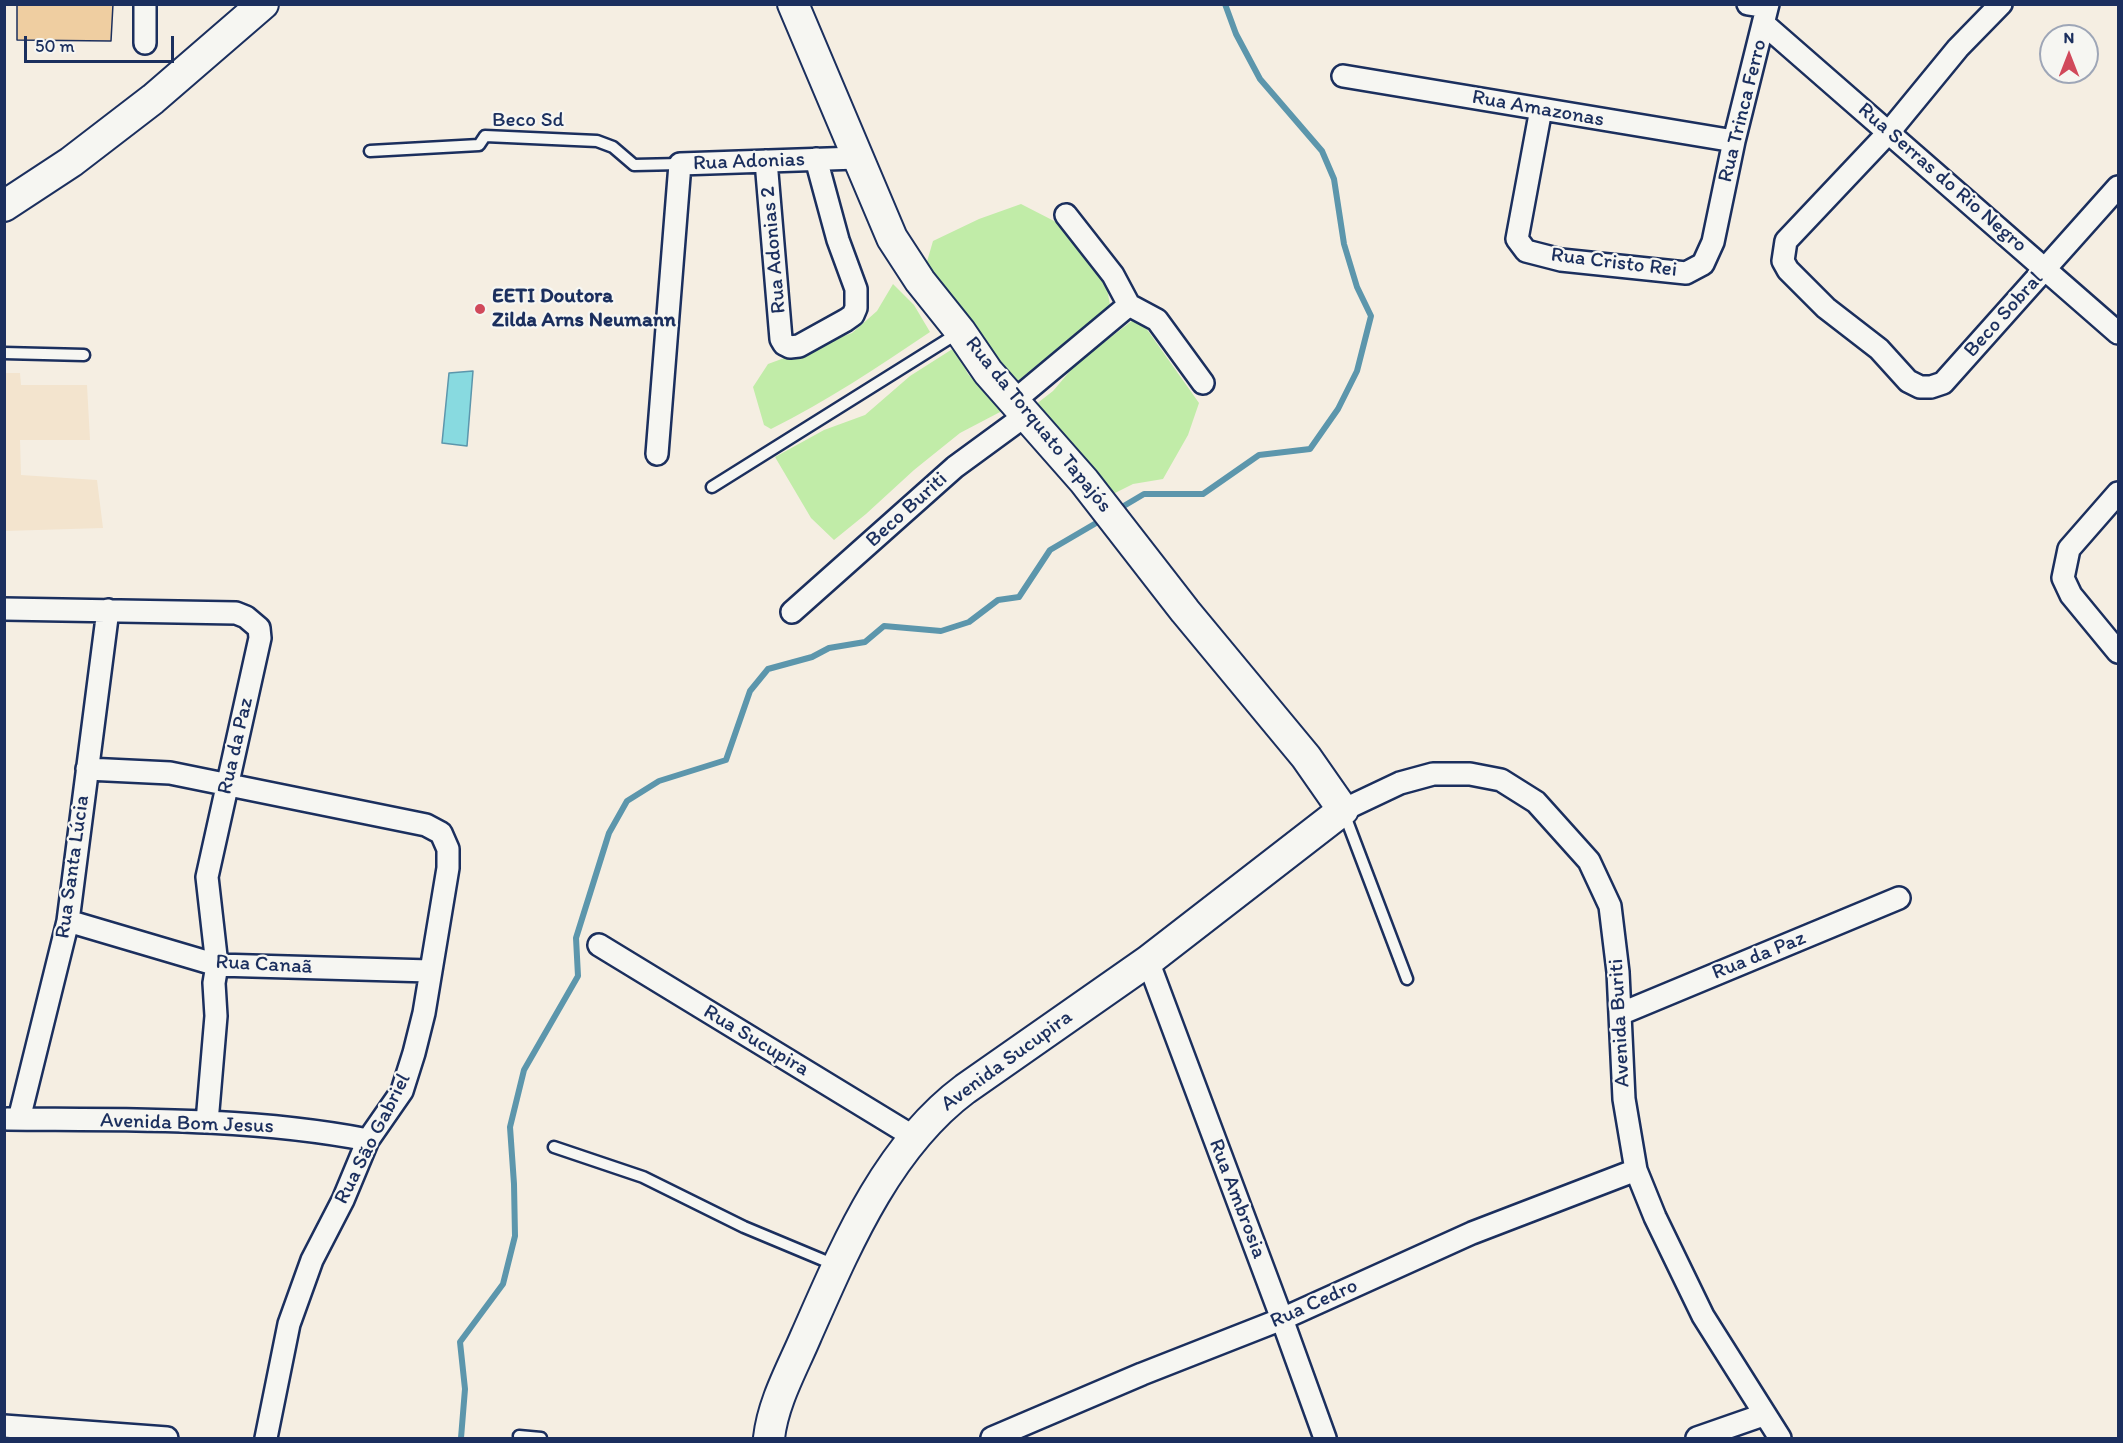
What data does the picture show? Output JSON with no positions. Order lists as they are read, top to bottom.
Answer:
{
  "streets": {
    "street": [
      "Rua Amazonas",
      "Rua Trinca Ferro",
      "Rua Adonias",
      "Rua Serras do Rio Negro",
      "Rua Adonias 2",
      "Rua Cristo Rei",
      "Beco Sobral",
      "Rua da Torquato Tapajós",
      "Beco Buriti",
      "Rua da Paz",
      "Rua Santa Lúcia",
      "Rua Canaã",
      "Avenida Buriti",
      "Rua Sucupira",
      "Avenida Sucupira",
      "Avenida Bom Jesus",
      "Rua São Gabriel",
      "Rua Ambrosia",
      "Rua Cedro"
    ],
    "lane": ["Beco Sd"]
  },
  "crossings": [
    ["Rua Amazonas", "Rua Trinca Ferro"],
    ["Rua Amazonas", "Rua Cristo Rei"],
    ["Rua Trinca Ferro", "Rua Serras do Rio Negro"],
    ["Rua Trinca Ferro", "Rua Cristo Rei"],
    ["Beco Sd", "Rua Adonias"],
    ["Rua Adonias", "Rua Adonias 2"],
    ["Rua Adonias", "Rua da Torquato Tapajós"],
    ["Rua Serras do Rio Negro", "Beco Sobral"],
    ["Rua da Torquato Tapajós", "Beco Buriti"],
    ["Rua da Torquato Tapajós", "Avenida Buriti"],
    ["Rua da Torquato Tapajós", "Avenida Sucupira"],
    ["Rua da Paz", "Rua Santa Lúcia"],
    ["Rua da Paz", "Rua Canaã"],
    ["Rua da Paz", "Avenida Buriti"],
    ["Rua da Paz", "Avenida Bom Jesus"],
    ["Rua da Paz", "Rua São Gabriel"],
    ["Rua Santa Lúcia", "Rua Canaã"],
    ["Rua Santa Lúcia", "Avenida Bom Jesus"],
    ["Rua Santa Lúcia", "Rua São Gabriel"],
    ["Rua Canaã", "Rua São Gabriel"],
    ["Avenida Buriti", "Avenida Sucupira"],
    ["Avenida Buriti", "Rua Cedro"],
    ["Rua Sucupira", "Avenida Sucupira"],
    ["Avenida Sucupira", "Rua Ambrosia"],
    ["Avenida Bom Jesus", "Rua São Gabriel"],
    ["Rua Ambrosia", "Rua Cedro"]
  ],
  "places": ["EETI Doutora Zilda Arns Neumann"],
  "scale_bar": "50 m",
  "north": "top"
}
